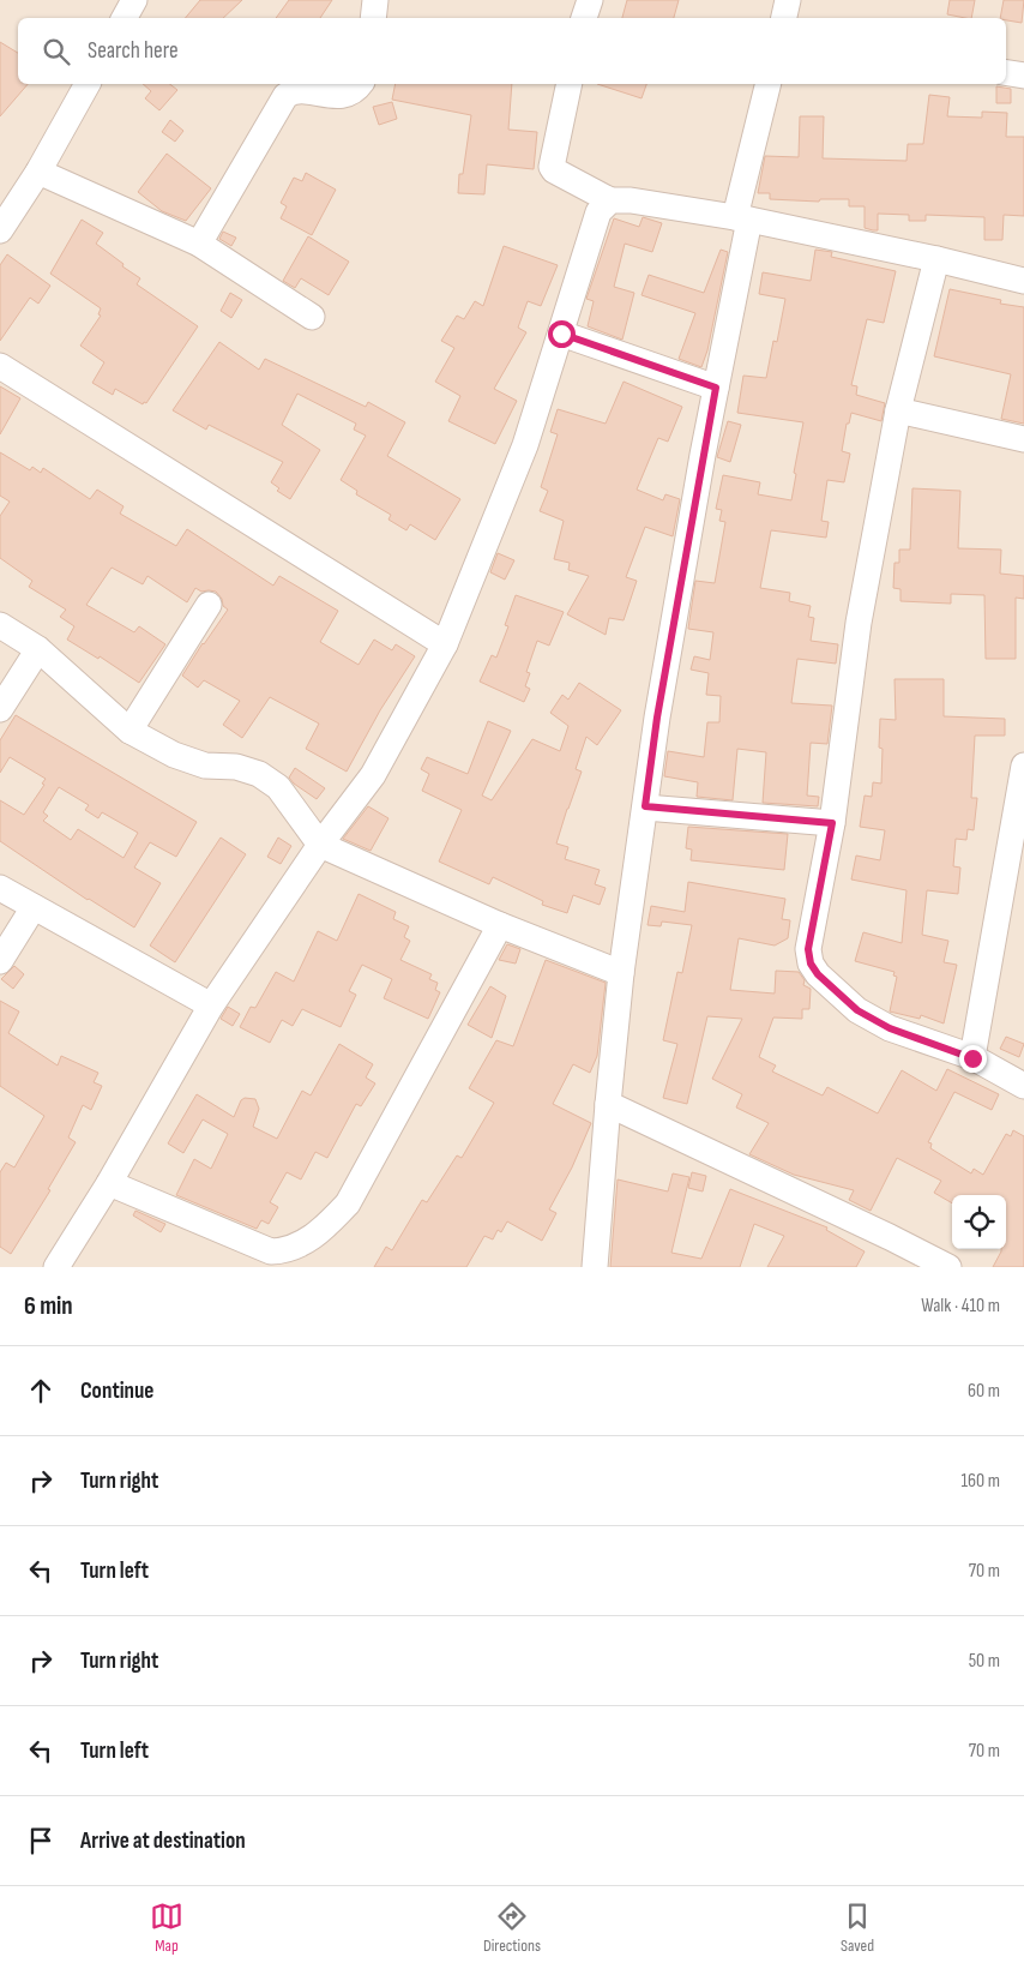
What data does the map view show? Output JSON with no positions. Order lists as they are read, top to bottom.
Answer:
{
  "page": {
    "search": "Search here",
    "heading": ["6 min", "Walk · 410 m"],
    "list": [
      ["Continue", "60 m"],
      ["Turn right", "160 m"],
      ["Turn left", "70 m"],
      ["Turn right", "50 m"],
      ["Turn left", "70 m"],
      "Arrive at destination"
    ],
    "nav": ["Map", "Directions", "Saved"]
  }
}
